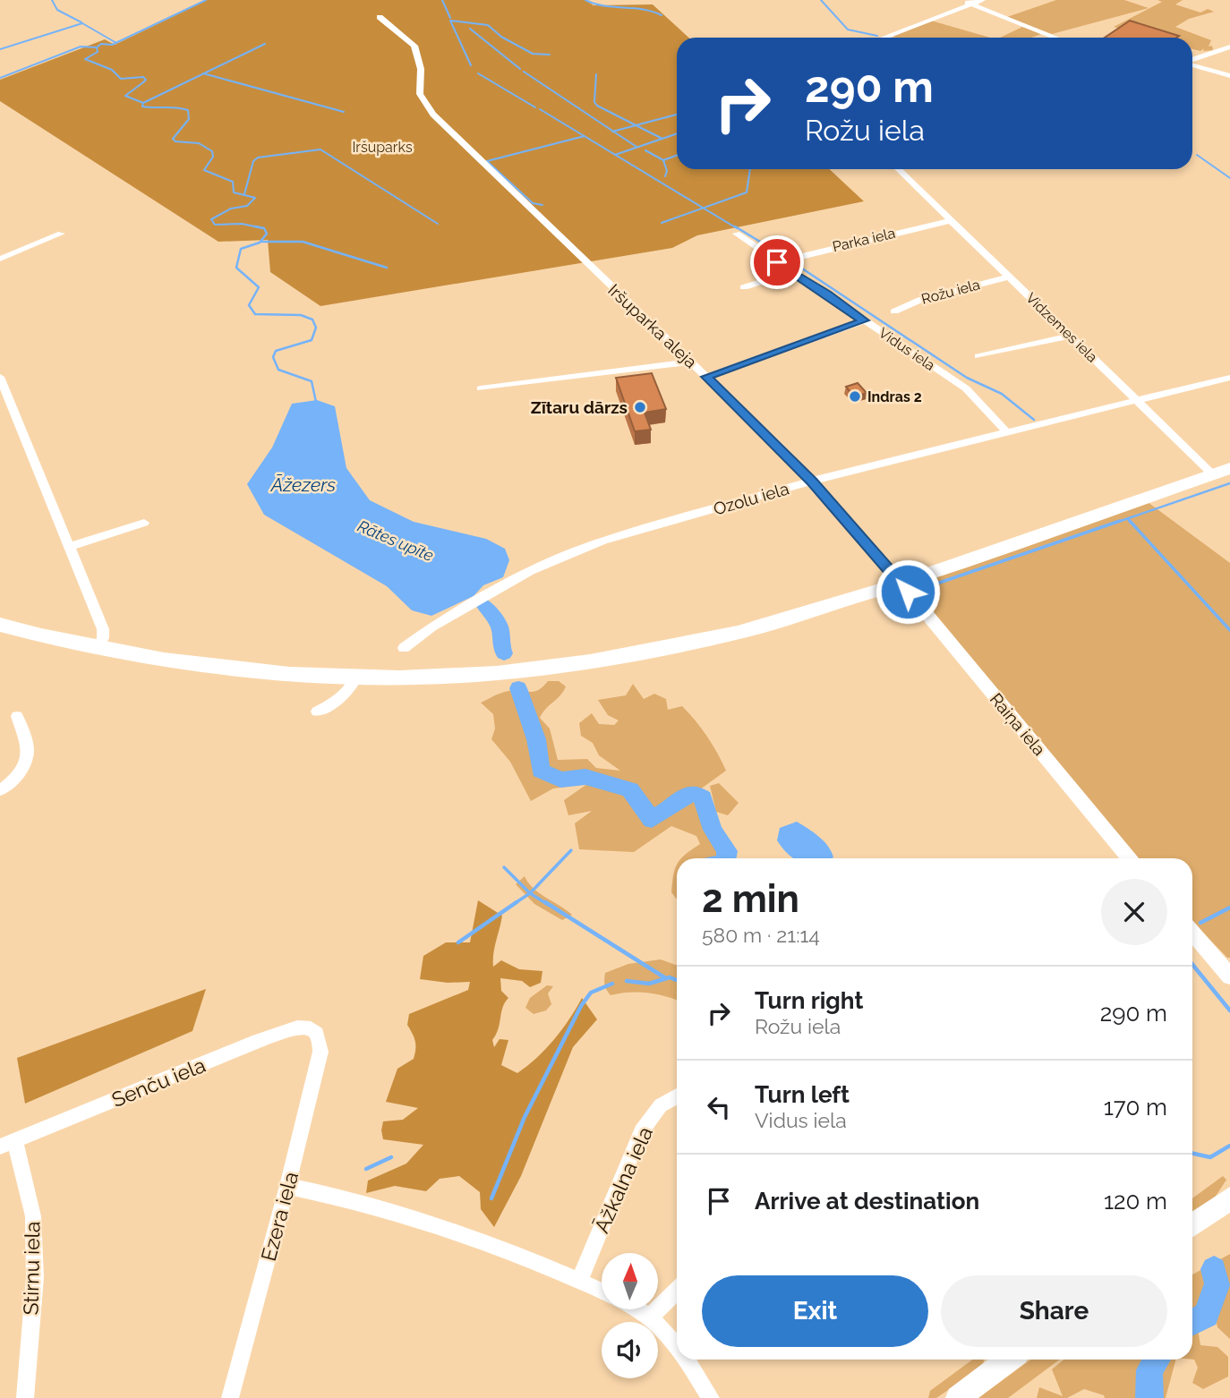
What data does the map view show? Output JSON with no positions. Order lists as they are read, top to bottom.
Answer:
{
  "streets": {
    "street": [
      "Parka iela",
      "Rožu iela",
      "Iršuparka aleja",
      "Vidzemes iela",
      "Vidus iela",
      "Ozolu iela",
      "Raiņa iela",
      "Senču iela",
      "Āžkalna iela",
      "Ezera iela",
      "Stirnu iela"
    ]
  },
  "crossings": [
    ["Parka iela", "Vidzemes iela"],
    ["Parka iela", "Vidus iela"],
    ["Rožu iela", "Vidzemes iela"],
    ["Iršuparka aleja", "Ozolu iela"],
    ["Iršuparka aleja", "Raiņa iela"],
    ["Vidzemes iela", "Ozolu iela"],
    ["Vidus iela", "Ozolu iela"],
    ["Senču iela", "Ezera iela"],
    ["Senču iela", "Stirnu iela"]
  ],
  "water": ["Āžezers", "Rātes upīte"],
  "parks": ["Iršuparks"],
  "places": ["Indras 2", "Zītaru dārzs"],
  "north": "top",
  "page": {
    "turn": ["290 m", "Rožu iela"],
    "heading": ["2 min", "580 m · 21:14"],
    "list": [
      {
        "name": "Turn right",
        "note": "Rožu iela",
        "value": "290 m"
      },
      {
        "name": "Turn left",
        "note": "Vidus iela",
        "value": "170 m"
      },
      {
        "name": "Arrive at destination",
        "value": "120 m"
      }
    ],
    "buttons": ["Exit", "Share"]
  }
}
